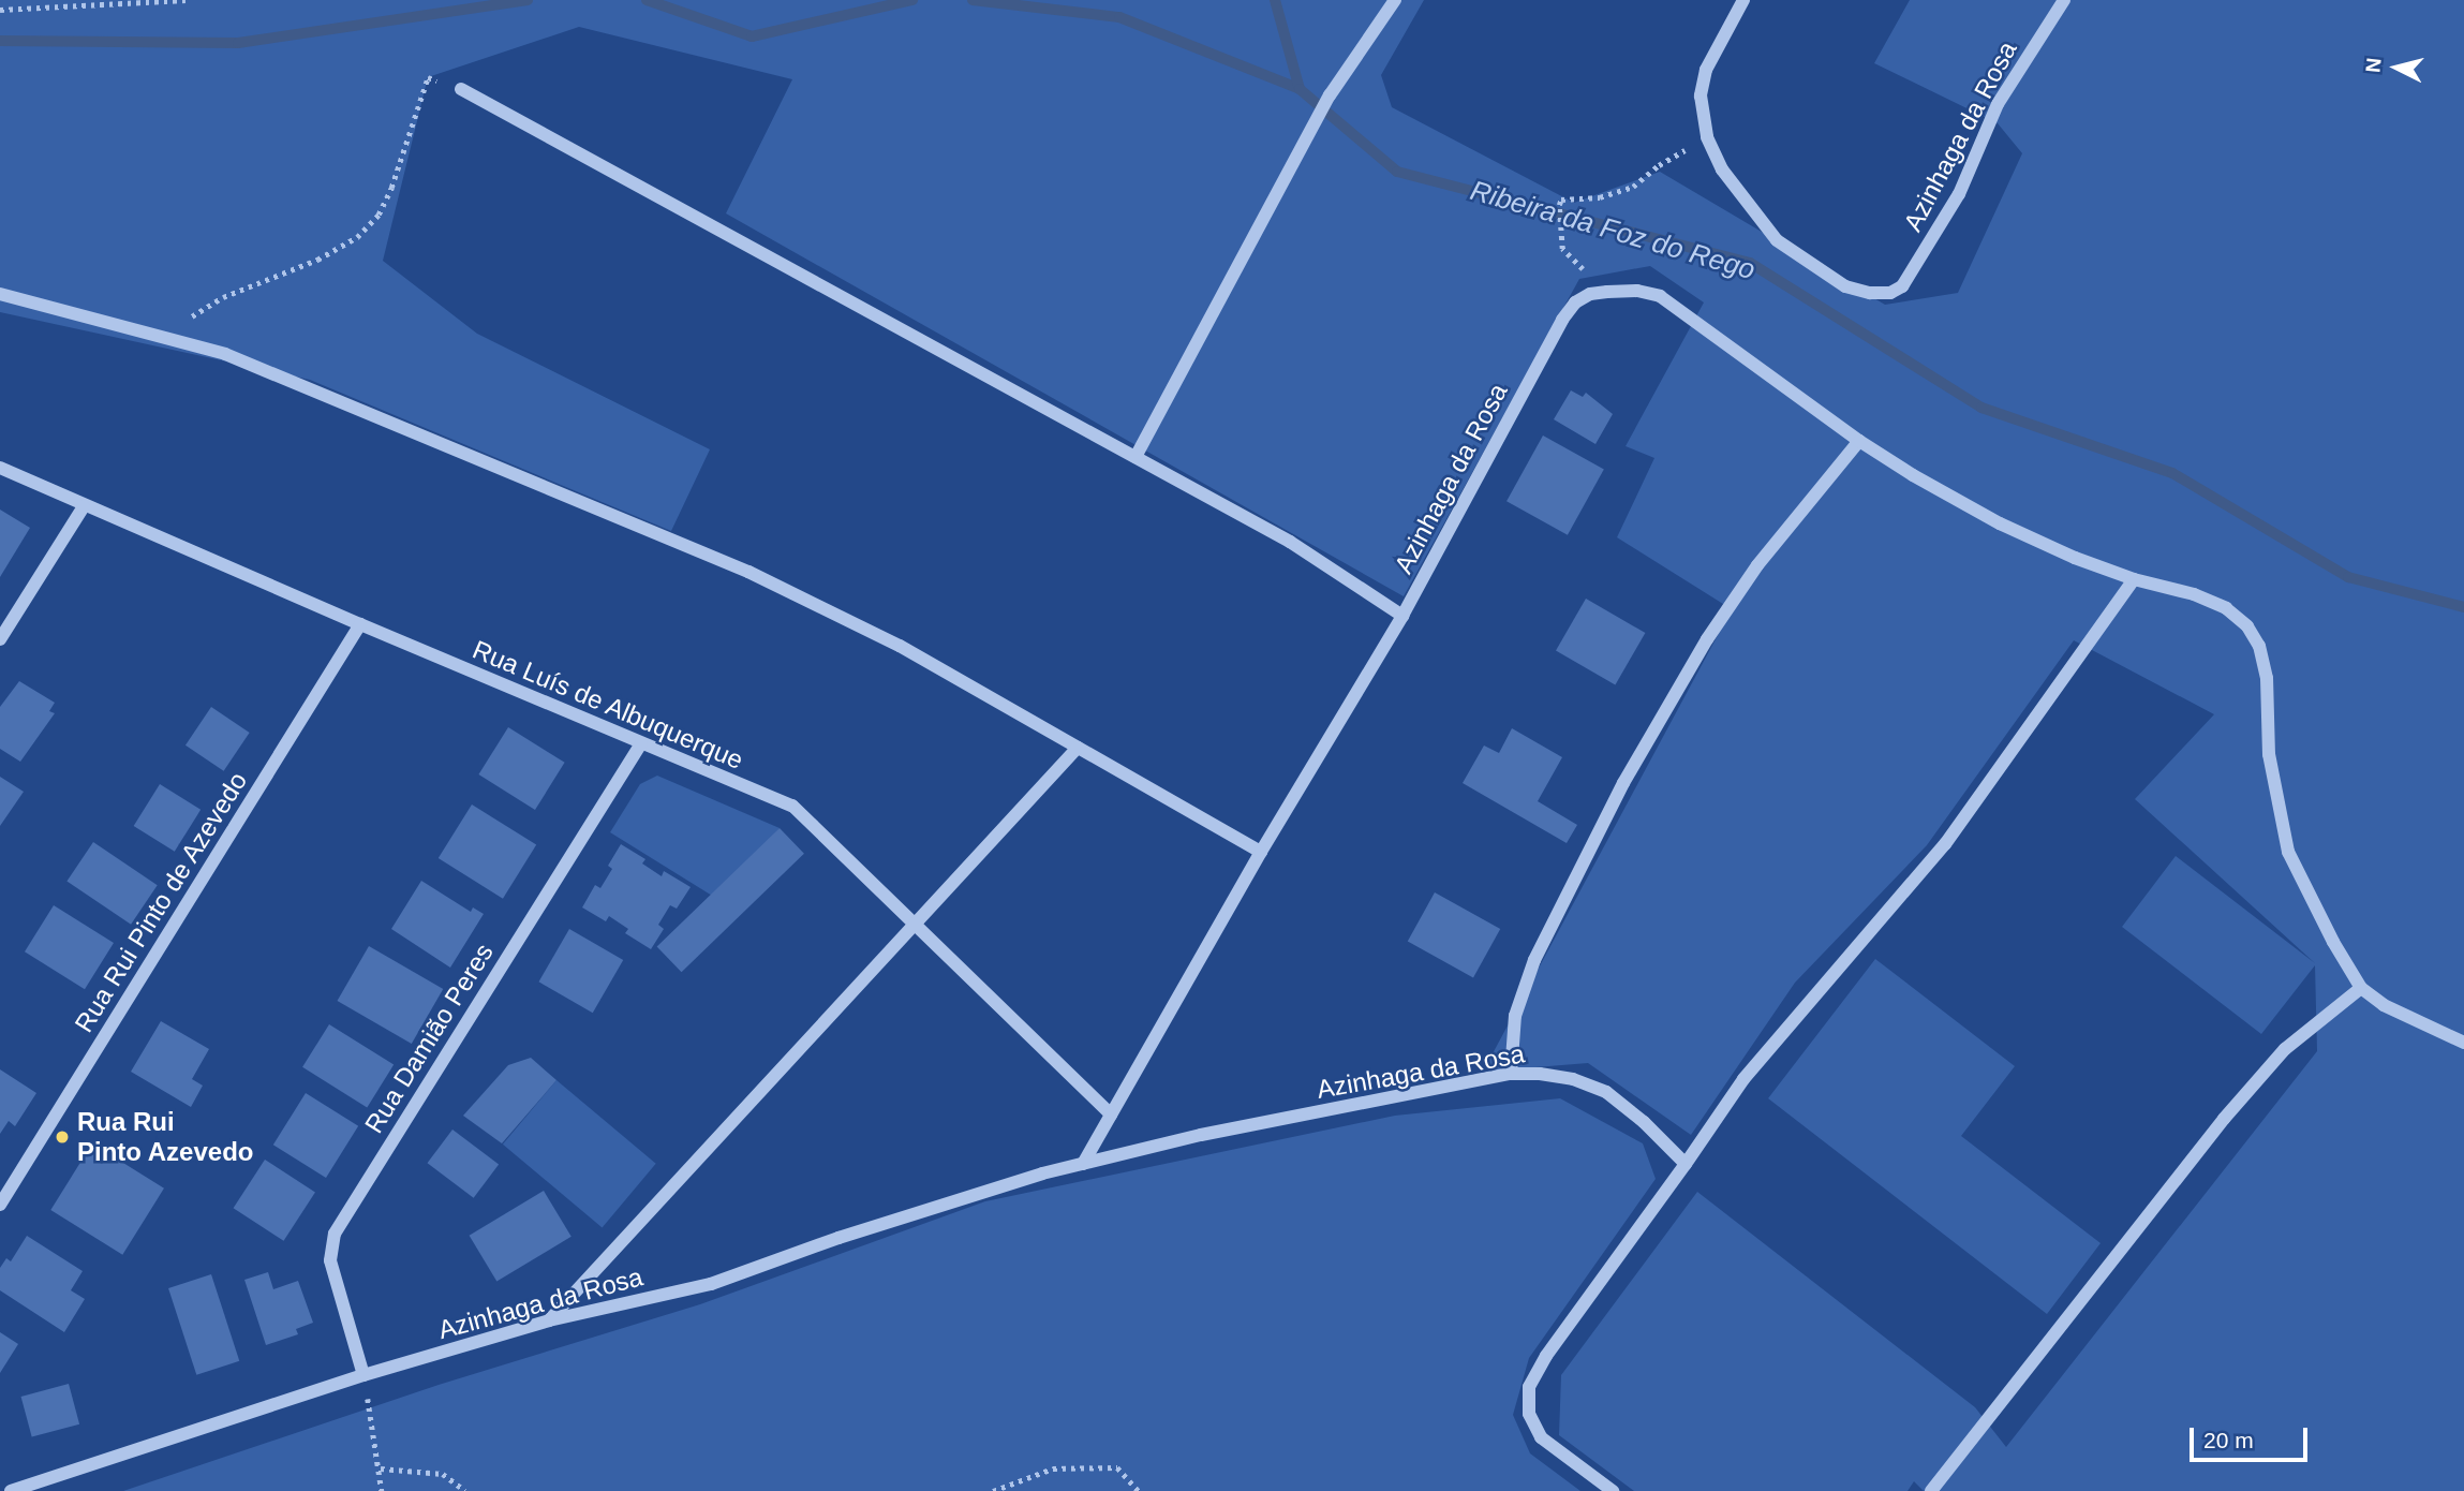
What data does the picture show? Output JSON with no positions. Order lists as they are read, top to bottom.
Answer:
{
  "streets": {
    "street": [
      "Azinhaga da Rosa",
      "Rua Luís de Albuquerque",
      "Rua Rui Pinto de Azevedo",
      "Rua Damião Peres"
    ]
  },
  "crossings": [
    ["Azinhaga da Rosa", "Rua Luís de Albuquerque"],
    ["Azinhaga da Rosa", "Rua Damião Peres"],
    ["Rua Luís de Albuquerque", "Rua Rui Pinto de Azevedo"],
    ["Rua Luís de Albuquerque", "Rua Damião Peres"]
  ],
  "water": ["Ribeira da Foz do Rego"],
  "places": ["Rua Rui Pinto Azevedo"],
  "scale_bar": "20 m",
  "north": "left"
}
